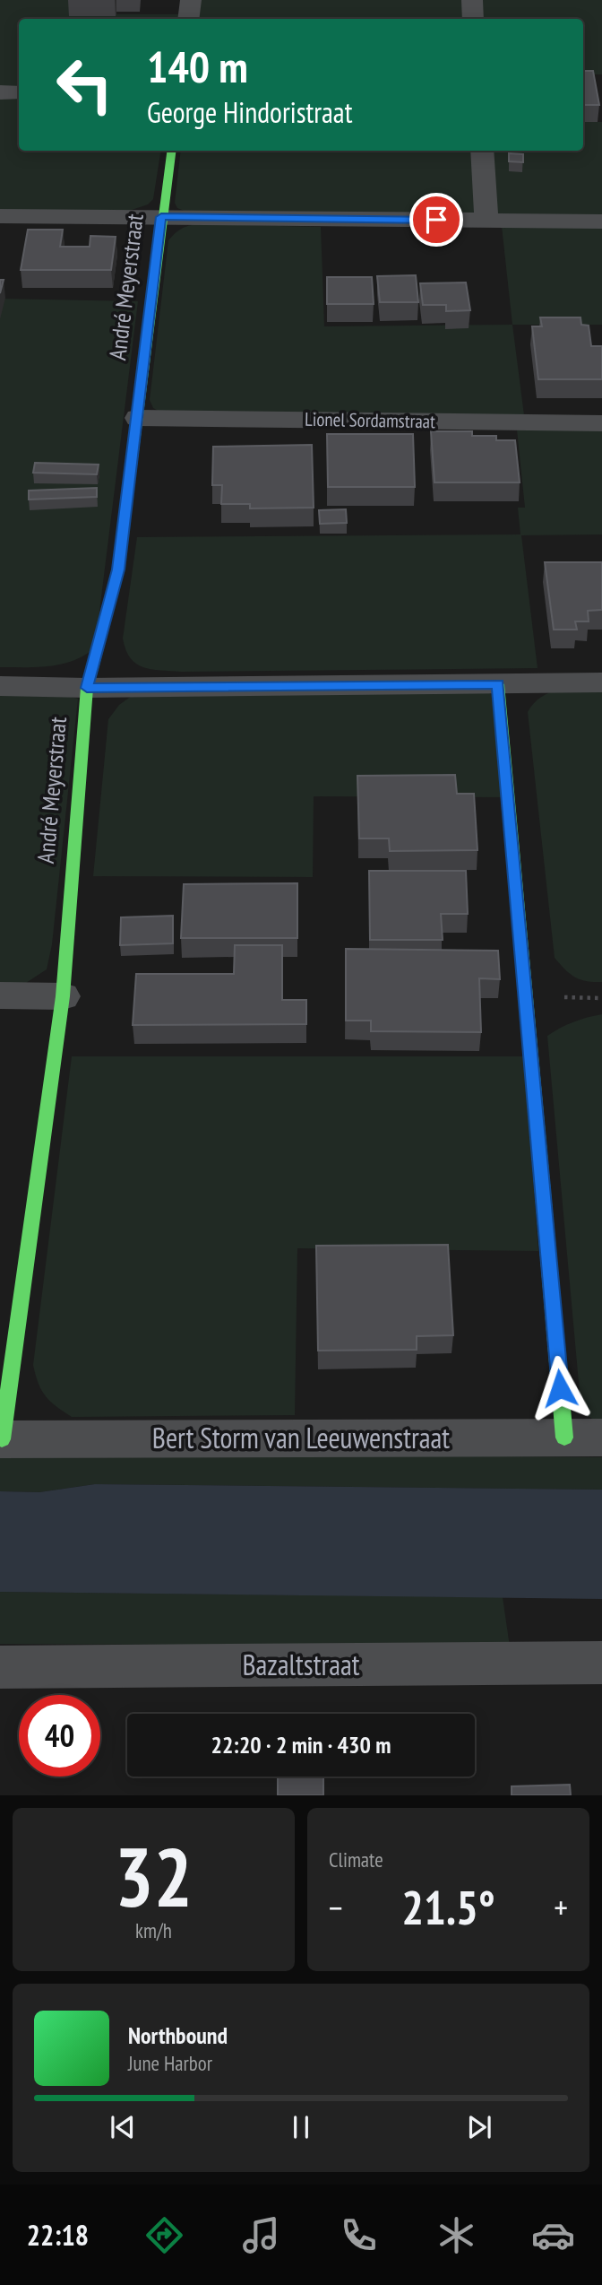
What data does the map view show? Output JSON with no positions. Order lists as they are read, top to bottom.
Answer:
{
  "streets": {
    "street": [
      "André Meyerstraat",
      "Lionel Sordamstraat",
      "Bert Storm van Leeuwenstraat",
      "Bazaltstraat"
    ]
  },
  "crossings": [
    ["André Meyerstraat", "Lionel Sordamstraat"],
    ["André Meyerstraat", "Bert Storm van Leeuwenstraat"]
  ],
  "page": {
    "turn": ["140 m", "George Hindoristraat"],
    "limit": "40",
    "trip": "22:20 · 2 min · 430 m",
    "tile": [
      ["32", "km/h"],
      "Climate"
    ],
    "heat": ["−", "21.5°", "+"],
    "song": ["Northbound", "June Harbor"],
    "tabs": "22:18"
  }
}
